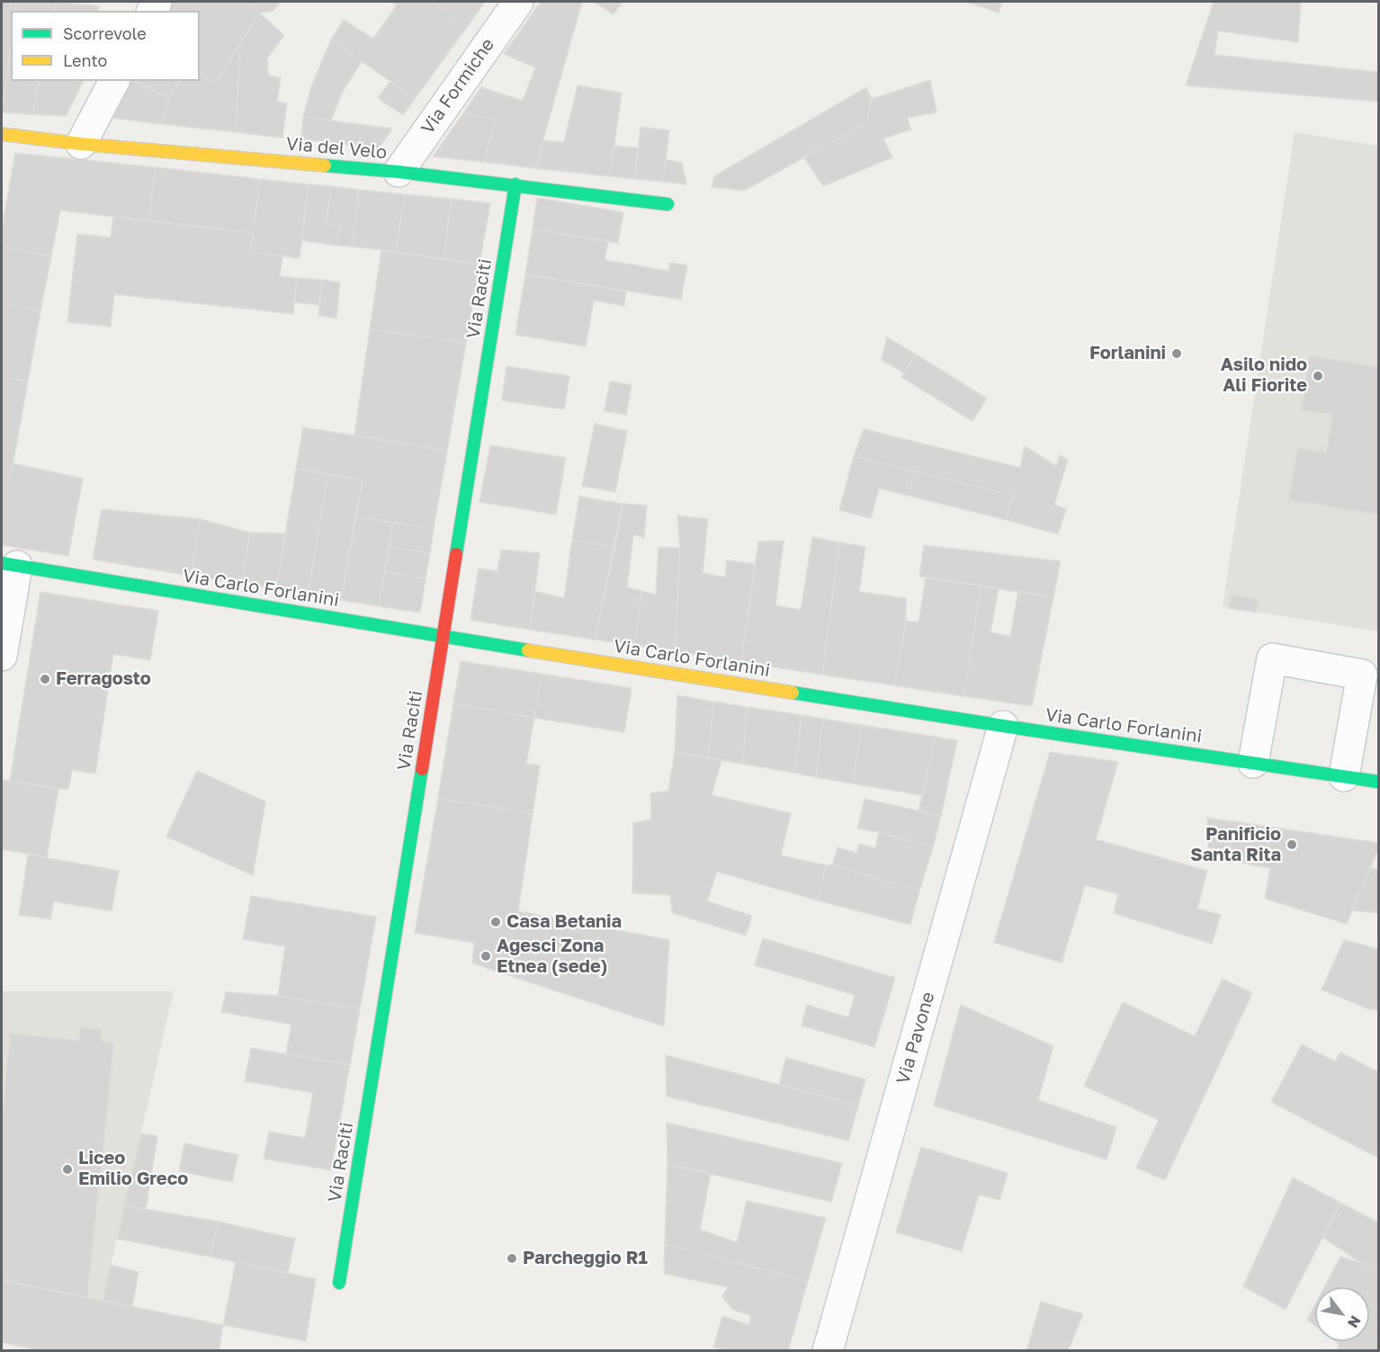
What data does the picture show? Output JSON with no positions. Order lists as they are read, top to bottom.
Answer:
{
  "streets": {
    "street": [
      "Via Formiche",
      "Via del Velo",
      "Via Raciti",
      "Via Carlo Forlanini",
      "Via Pavone"
    ]
  },
  "crossings": [
    ["Via Formiche", "Via del Velo"],
    ["Via del Velo", "Via Raciti"],
    ["Via Raciti", "Via Carlo Forlanini"],
    ["Via Carlo Forlanini", "Via Pavone"]
  ],
  "places": [
    "Forlanini",
    "Asilo nido Ali Fiorite",
    "Ferragosto",
    "Panificio Santa Rita",
    "Casa Betania",
    "Agesci Zona Etnea (sede)",
    "Liceo Emilio Greco",
    "Parcheggio R1"
  ],
  "legend": ["Scorrevole", "Lento"],
  "north": "bottom right"
}
